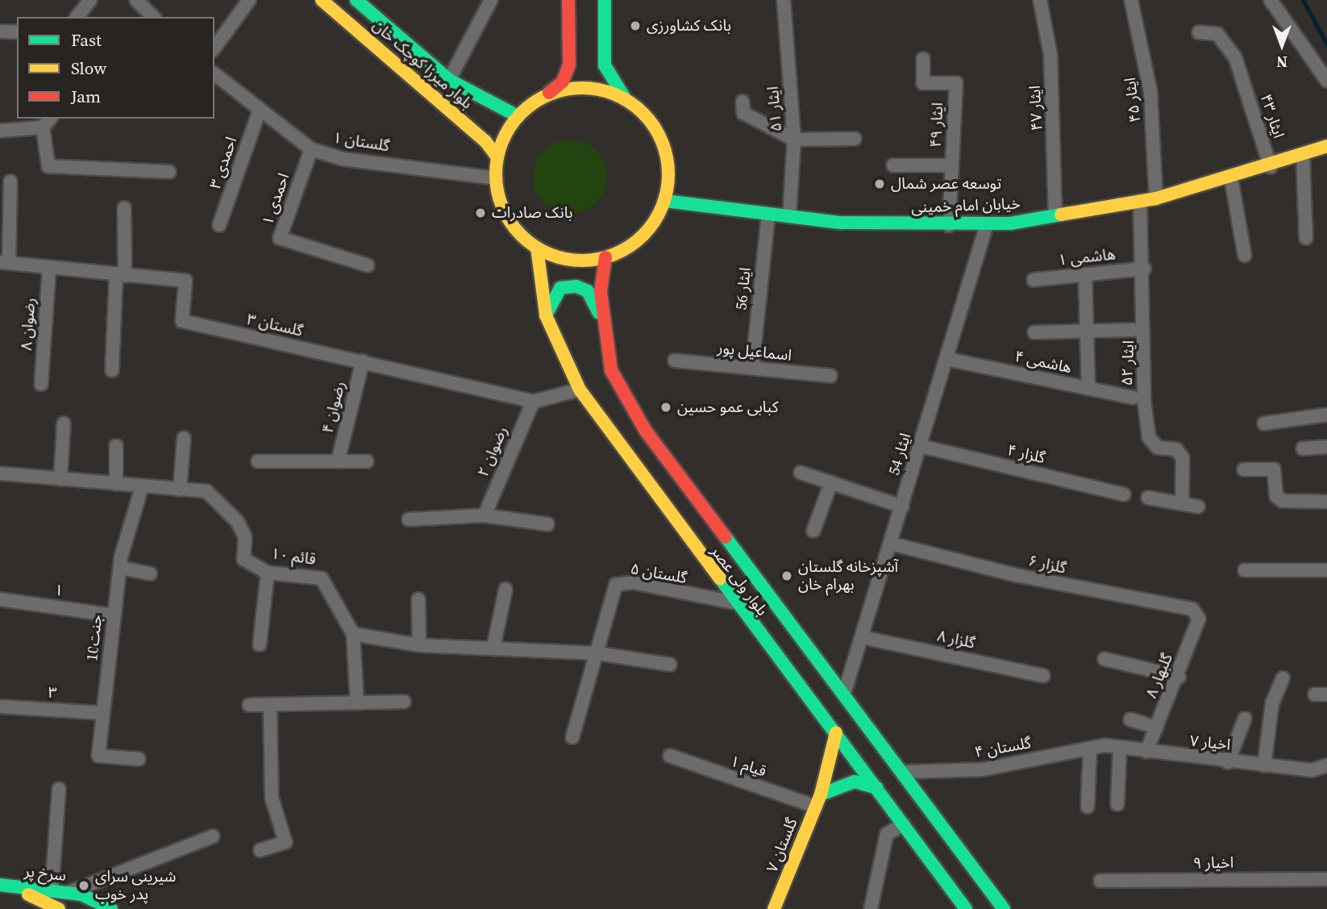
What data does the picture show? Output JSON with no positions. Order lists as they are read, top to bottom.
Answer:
{
  "streets": {
    "main road": [
      "بلوار میرزا کوچک خان",
      "خیابان امام خمینی",
      "بلوار ولی عصر",
      "گلستان ۷",
      "سرخ پر"
    ],
    "street": [
      "ایثار ۴۵",
      "ایثار ۴۷",
      "ایثار ۵۱",
      "ایثار ۴۳",
      "ایثار ۴۹",
      "گلستان ۱",
      "احمدی ۳",
      "احمدی ۱",
      "هاشمی ۱",
      "ایثار 56",
      "رضوان ۸",
      "گلستان ۳",
      "اسماعیل پور",
      "هاشمی ۴",
      "ایثار ۵۲",
      "رضوان ۴",
      "رضوان ۲",
      "ایثار 54",
      "گلزار ۴",
      "قائم ۱۰",
      "گلزار ۶",
      "گلستان ۵",
      "۱",
      "جنت10",
      "گلزار ۸",
      "گلبهار ۸",
      "۳",
      "اخیار ۷",
      "گلستان ۴",
      "قیام ۱",
      "اخیار ۹"
    ]
  },
  "crossings": [
    ["بلوار میرزا کوچک خان", "گلستان ۱"],
    ["بلوار میرزا کوچک خان", "خیابان امام خمینی"],
    ["بلوار میرزا کوچک خان", "بلوار ولی عصر"],
    ["ایثار ۴۵", "خیابان امام خمینی"],
    ["ایثار ۴۷", "خیابان امام خمینی"],
    ["ایثار ۵۱", "خیابان امام خمینی"],
    ["ایثار ۴۳", "خیابان امام خمینی"],
    ["ایثار ۴۹", "خیابان امام خمینی"],
    ["گلستان ۱", "احمدی ۳"],
    ["گلستان ۱", "احمدی ۱"],
    ["گلستان ۱", "خیابان امام خمینی"],
    ["گلستان ۱", "بلوار ولی عصر"],
    ["خیابان امام خمینی", "ایثار 56"],
    ["خیابان امام خمینی", "ایثار ۵۲"],
    ["خیابان امام خمینی", "ایثار 54"],
    ["خیابان امام خمینی", "بلوار ولی عصر"],
    ["هاشمی ۱", "ایثار ۵۲"],
    ["ایثار 56", "اسماعیل پور"],
    ["رضوان ۸", "گلستان ۳"],
    ["گلستان ۳", "رضوان ۴"],
    ["گلستان ۳", "رضوان ۲"],
    ["گلستان ۳", "بلوار ولی عصر"],
    ["هاشمی ۴", "ایثار 54"],
    ["ایثار 54", "گلزار ۴"],
    ["ایثار 54", "گلزار ۶"],
    ["ایثار 54", "بلوار ولی عصر"],
    ["ایثار 54", "گلزار ۸"],
    ["قائم ۱۰", "جنت10"],
    ["گلزار ۶", "گلبهار ۸"],
    ["گلستان ۵", "بلوار ولی عصر"],
    ["بلوار ولی عصر", "گلستان ۴"],
    ["بلوار ولی عصر", "گلستان ۷"],
    ["۱", "جنت10"],
    ["جنت10", "۳"],
    ["گلبهار ۸", "اخیار ۷"],
    ["اخیار ۷", "گلستان ۴"],
    ["قیام ۱", "گلستان ۷"]
  ],
  "places": [
    "بانک کشاورزی",
    "توسعه عصر شمال",
    "بانک صادرات",
    "کبابی عمو حسین",
    "آشپزخانه گلستان بهرام خان",
    "شیرینی سرای پدر خوب"
  ],
  "legend": ["Fast", "Slow", "Jam"],
  "north": "bottom"
}
